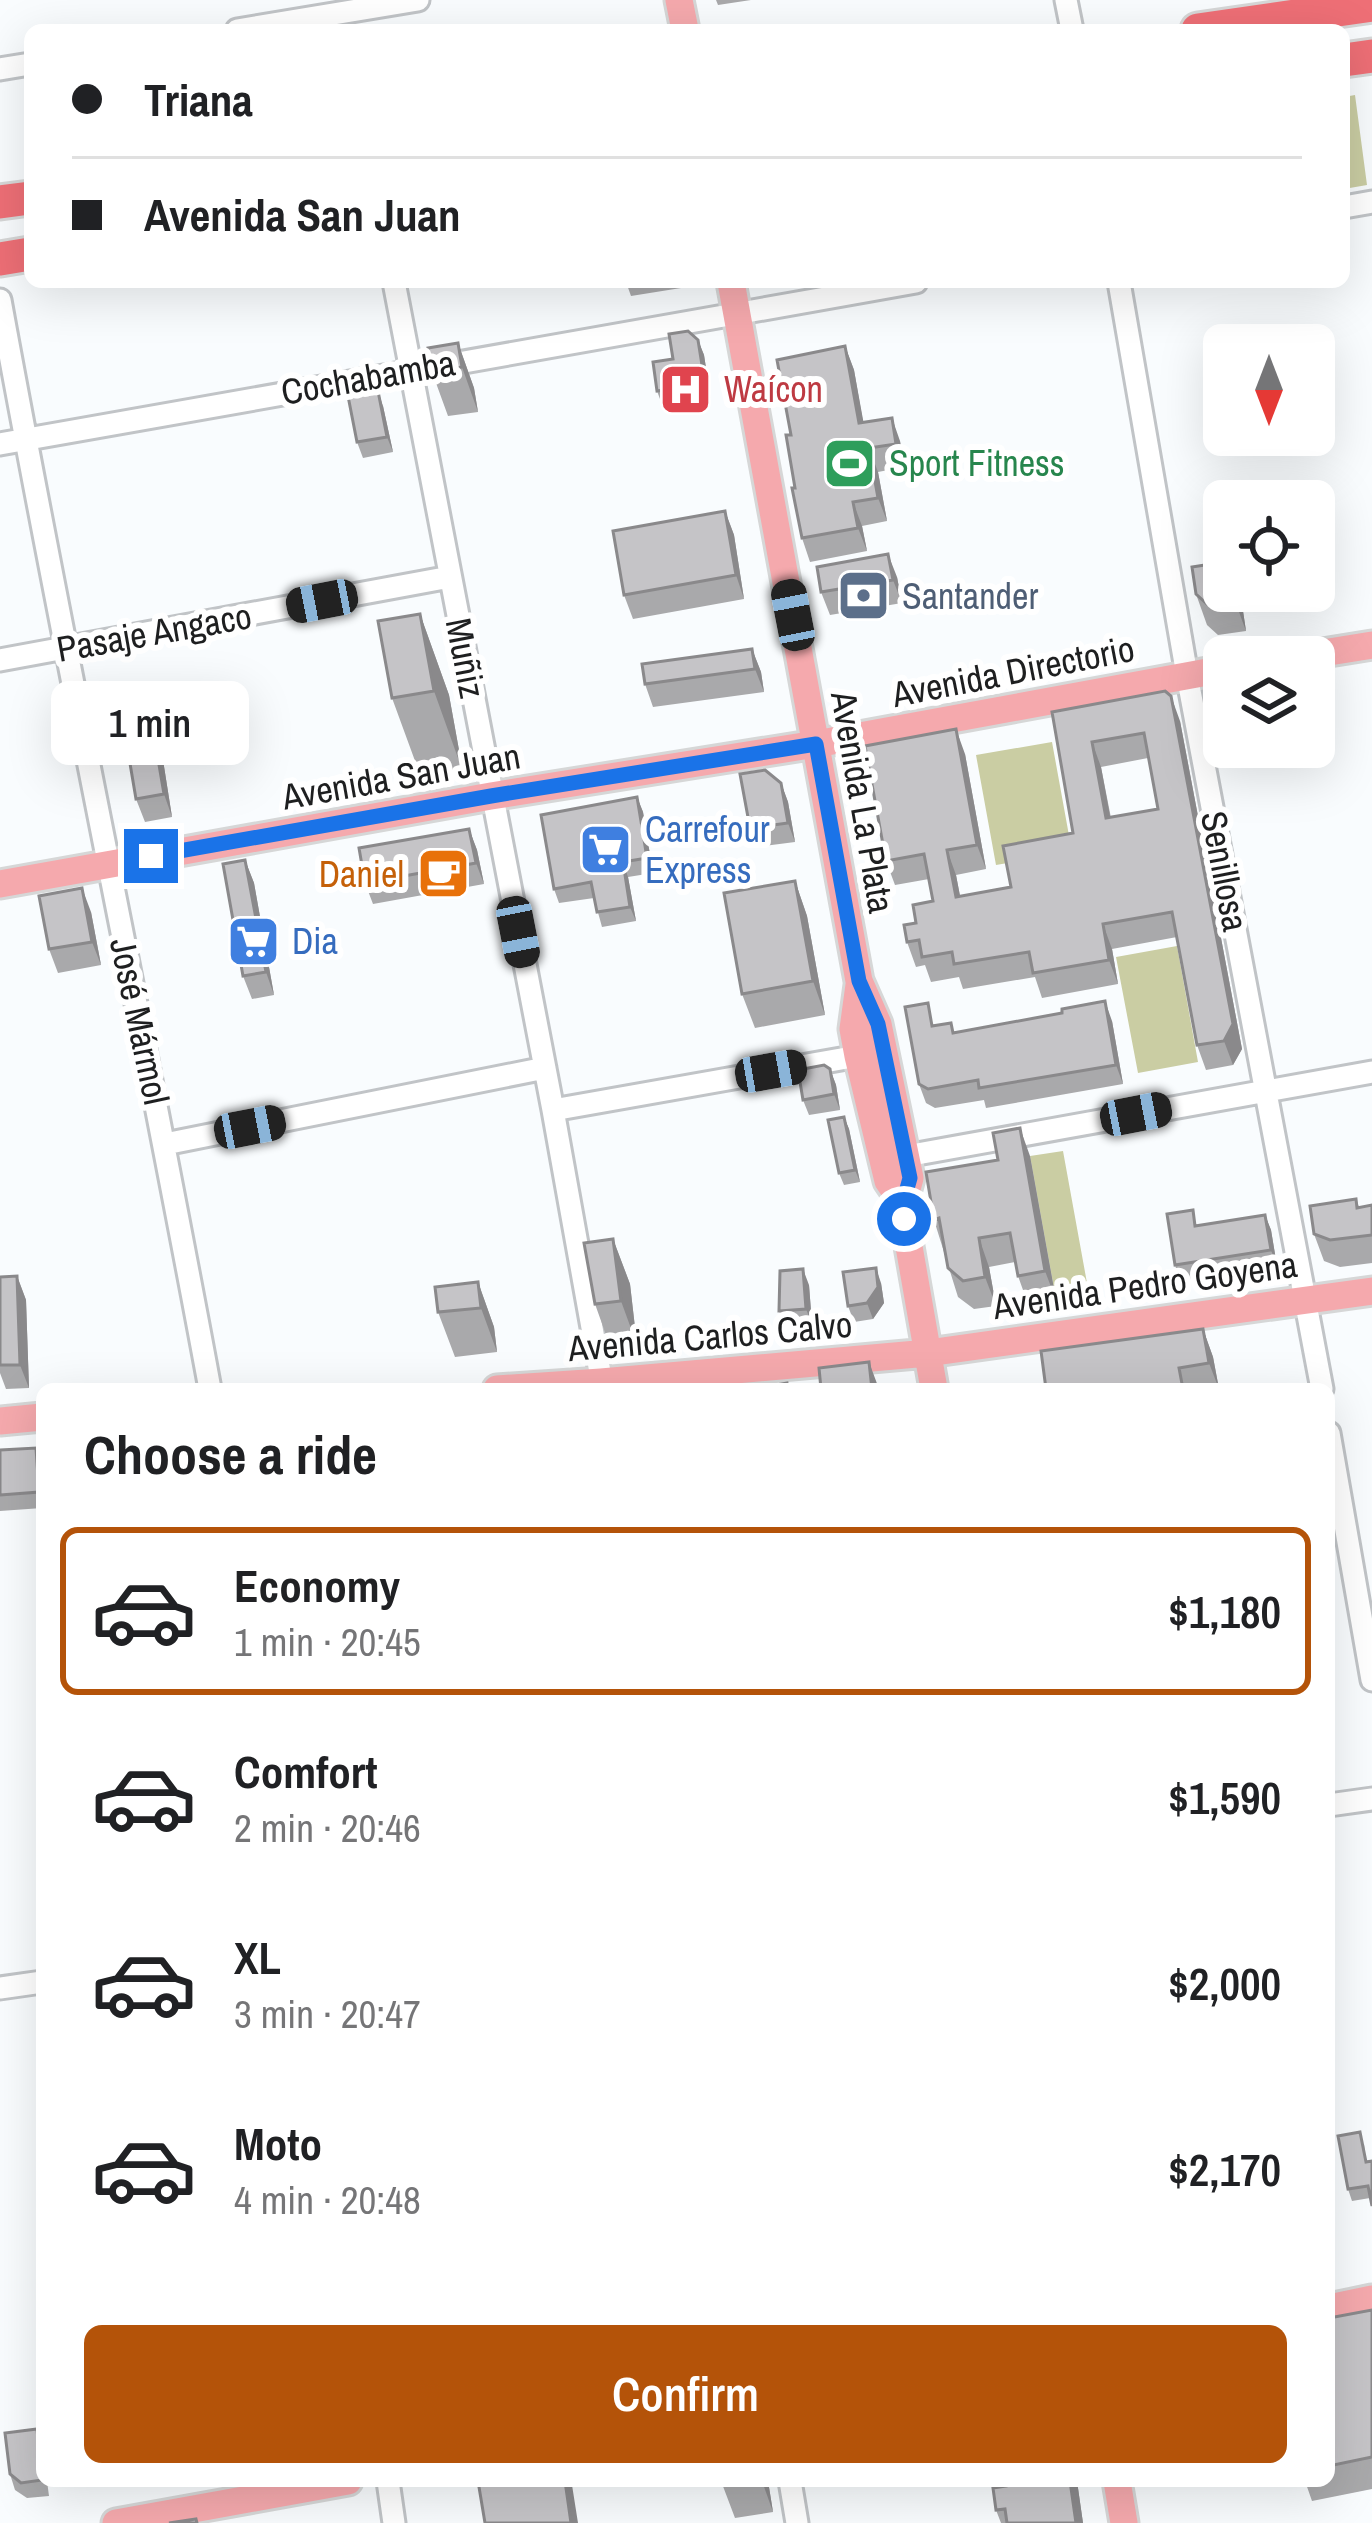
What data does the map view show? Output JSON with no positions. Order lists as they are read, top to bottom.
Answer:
{
  "streets": {
    "main road": [
      "Avenida Directorio",
      "Avenida San Juan",
      "Avenida La Plata",
      "Avenida Pedro Goyena",
      "Avenida Carlos Calvo"
    ],
    "street": [
      "Cochabamba",
      "Pasaje Angaco",
      "Muñiz",
      "Senillosa",
      "José Mármol"
    ]
  },
  "crossings": [
    ["Cochabamba", "Muñiz"],
    ["Cochabamba", "Avenida La Plata"],
    ["Cochabamba", "José Mármol"],
    ["Pasaje Angaco", "Muñiz"],
    ["Pasaje Angaco", "José Mármol"],
    ["Muñiz", "Avenida San Juan"],
    ["Avenida Directorio", "Avenida San Juan"],
    ["Avenida Directorio", "Avenida La Plata"],
    ["Avenida Directorio", "Senillosa"],
    ["Avenida San Juan", "Avenida La Plata"],
    ["Avenida San Juan", "José Mármol"],
    ["Avenida La Plata", "Avenida Pedro Goyena"],
    ["Avenida La Plata", "Avenida Carlos Calvo"],
    ["Senillosa", "Avenida Pedro Goyena"],
    ["Avenida Pedro Goyena", "Avenida Carlos Calvo"]
  ],
  "places": {
    "hospital": ["Waícon"],
    "sports": ["Sport Fitness"],
    "bank": ["Santander"],
    "supermarket": ["Carrefour Express", "Dia"],
    "cafe": ["Daniel"]
  },
  "north": "bottom",
  "page": {
    "banner": ["Triana", "Avenida San Juan"],
    "bubble": "1 min",
    "heading": "Choose a ride",
    "list": [
      {
        "name": "Economy",
        "note": "1 min · 20:45",
        "value": "$1,180"
      },
      {
        "name": "Comfort",
        "note": "2 min · 20:46",
        "value": "$1,590"
      },
      {
        "name": "XL",
        "note": "3 min · 20:47",
        "value": "$2,000"
      },
      {
        "name": "Moto",
        "note": "4 min · 20:48",
        "value": "$2,170"
      }
    ],
    "buttons": "Confirm"
  }
}
